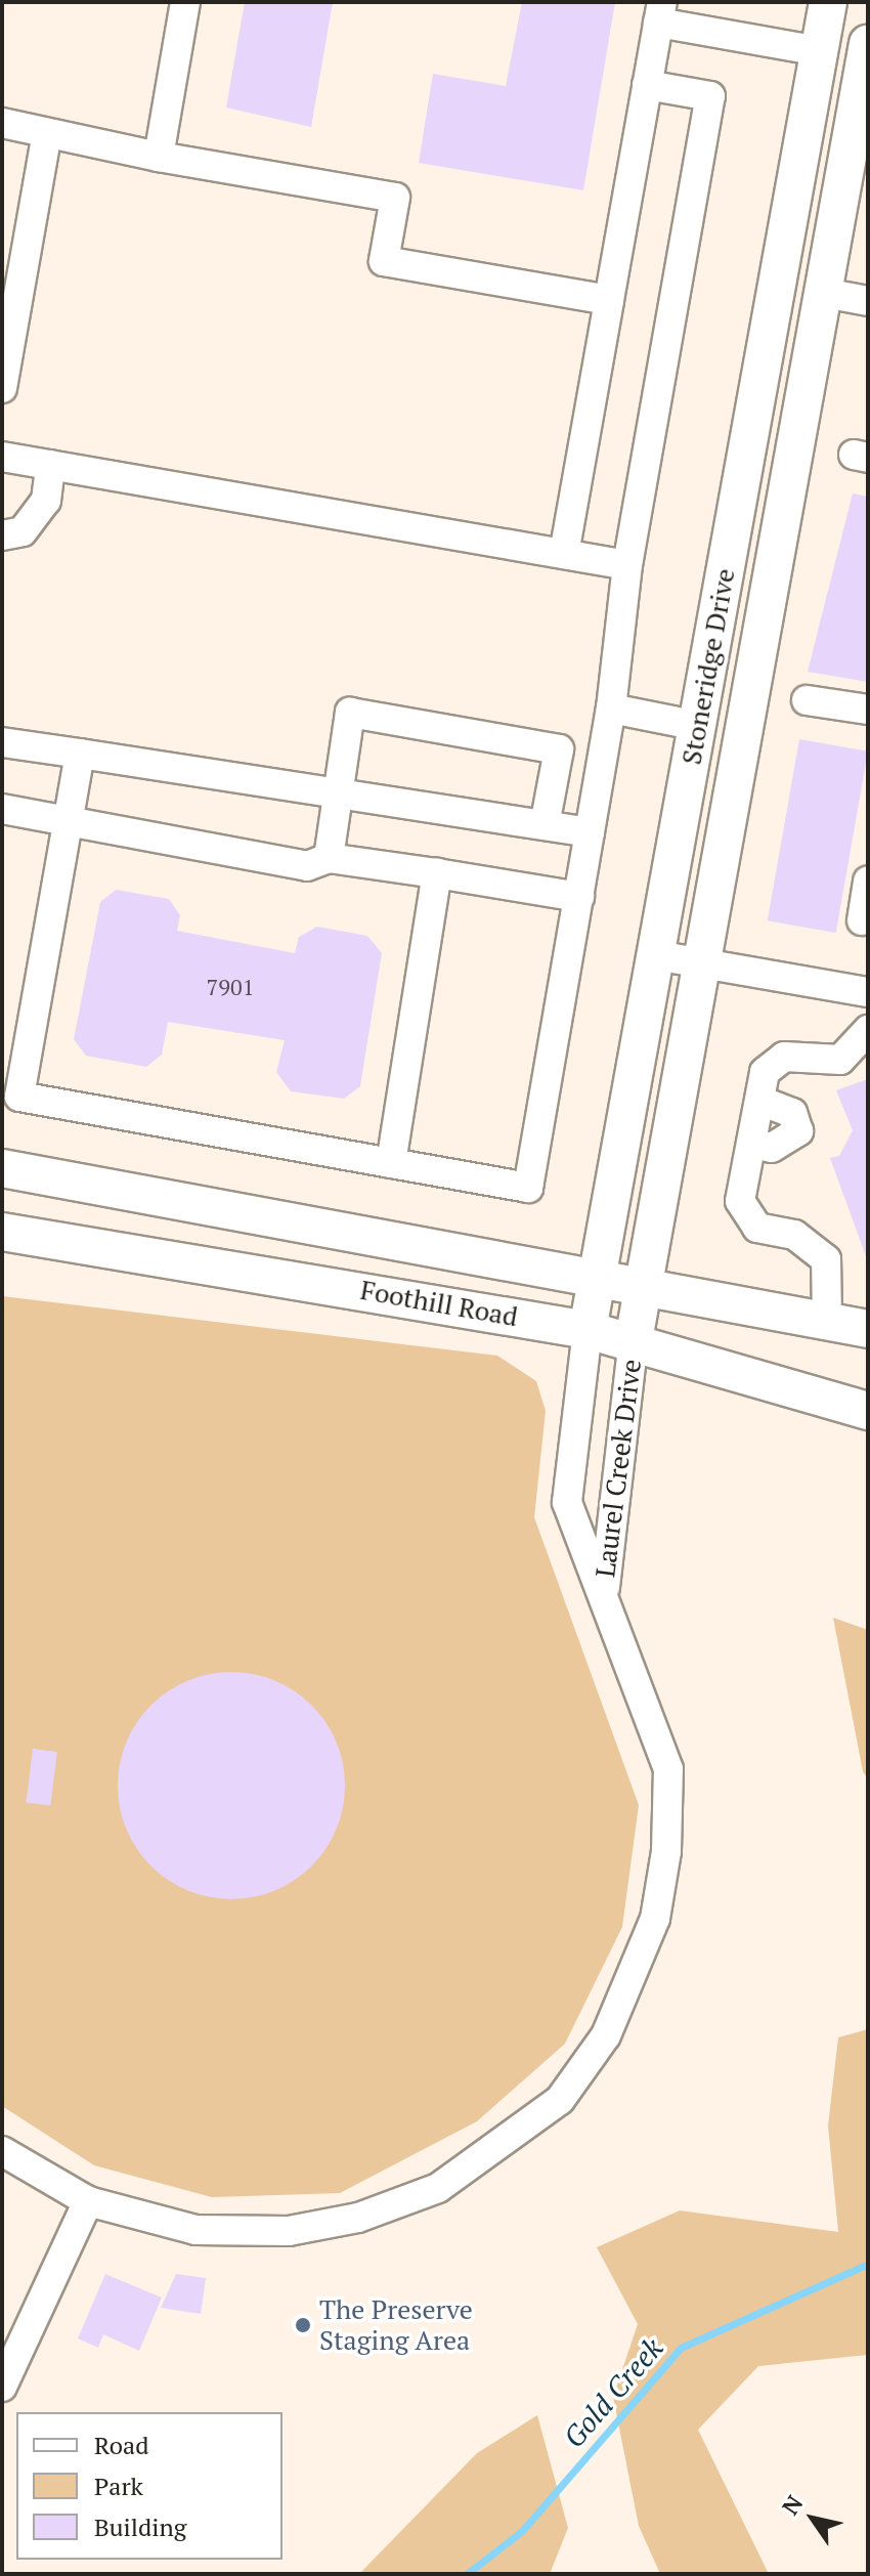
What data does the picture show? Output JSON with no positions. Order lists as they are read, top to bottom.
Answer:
{
  "streets": {
    "main road": ["Stoneridge Drive", "Foothill Road"],
    "street": ["Laurel Creek Drive"]
  },
  "crossings": [
    ["Stoneridge Drive", "Foothill Road"],
    ["Stoneridge Drive", "Laurel Creek Drive"],
    ["Foothill Road", "Laurel Creek Drive"]
  ],
  "water": ["Gold Creek"],
  "places": ["The Preserve Staging Area"],
  "house_numbers": ["7901"],
  "legend": ["Road", "Park", "Building"],
  "north": "top left"
}
